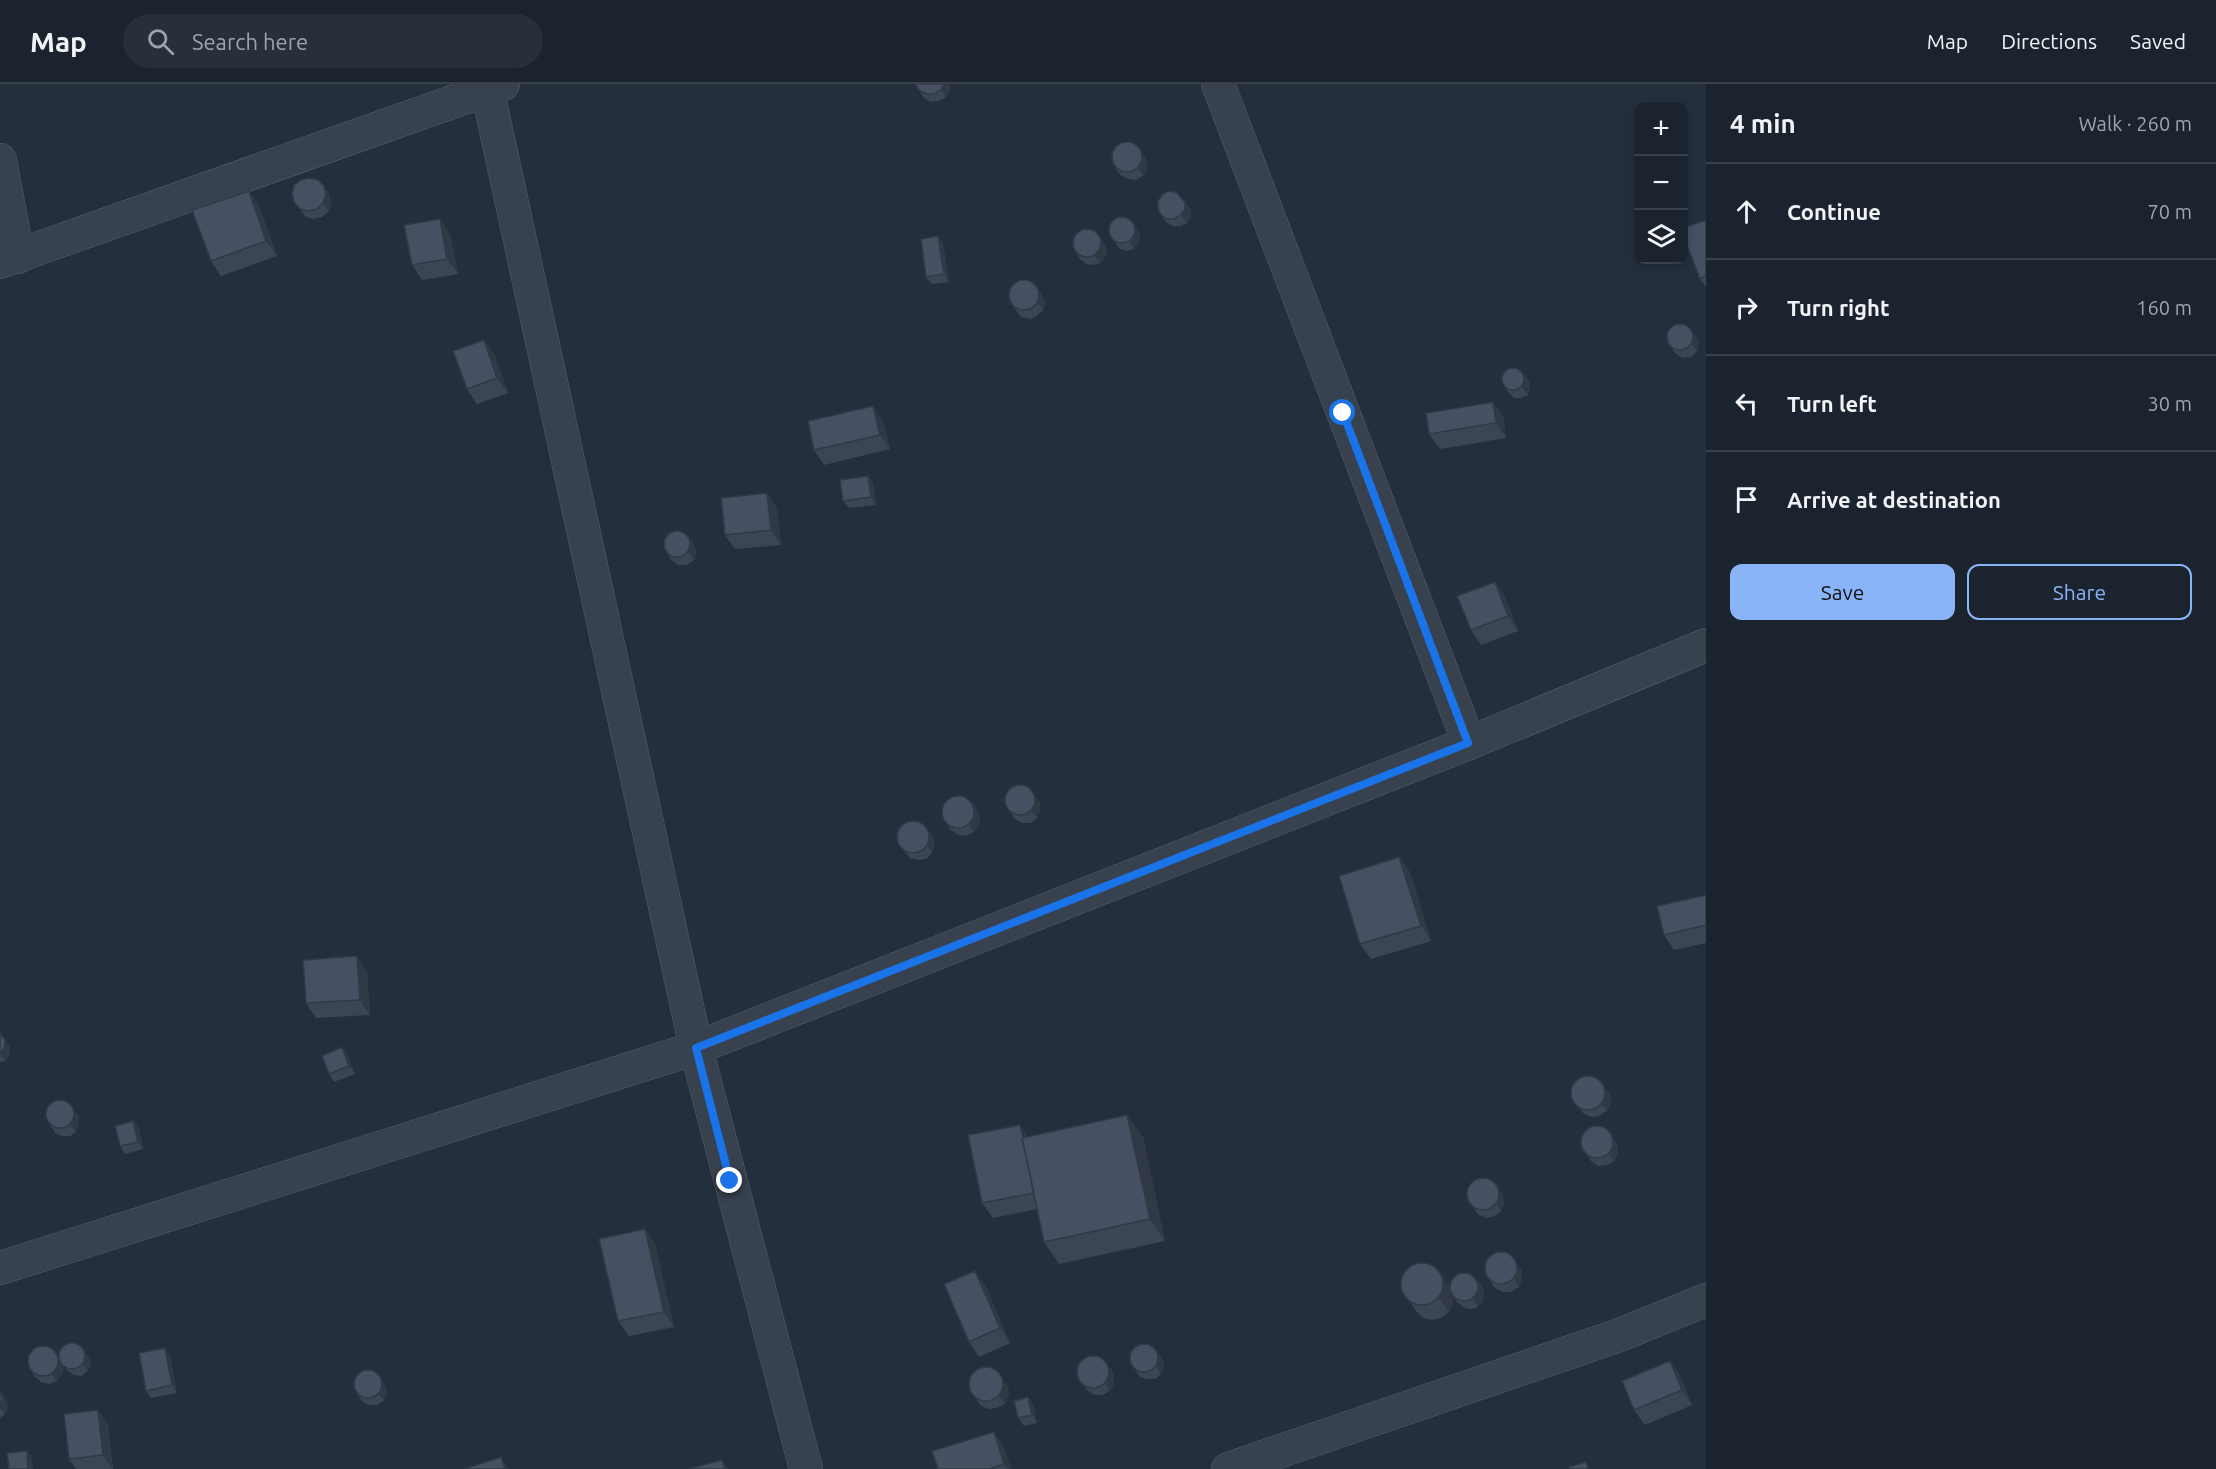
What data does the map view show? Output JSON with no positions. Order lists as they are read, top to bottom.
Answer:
{
  "page": {
    "header": "Map",
    "search": "Search here",
    "nav": ["Map", "Directions", "Saved"],
    "heading": ["4 min", "Walk · 260 m"],
    "map_buttons": ["+", "−"],
    "list": [
      ["Continue", "70 m"],
      ["Turn right", "160 m"],
      ["Turn left", "30 m"],
      "Arrive at destination"
    ],
    "buttons": ["Save", "Share"]
  }
}
